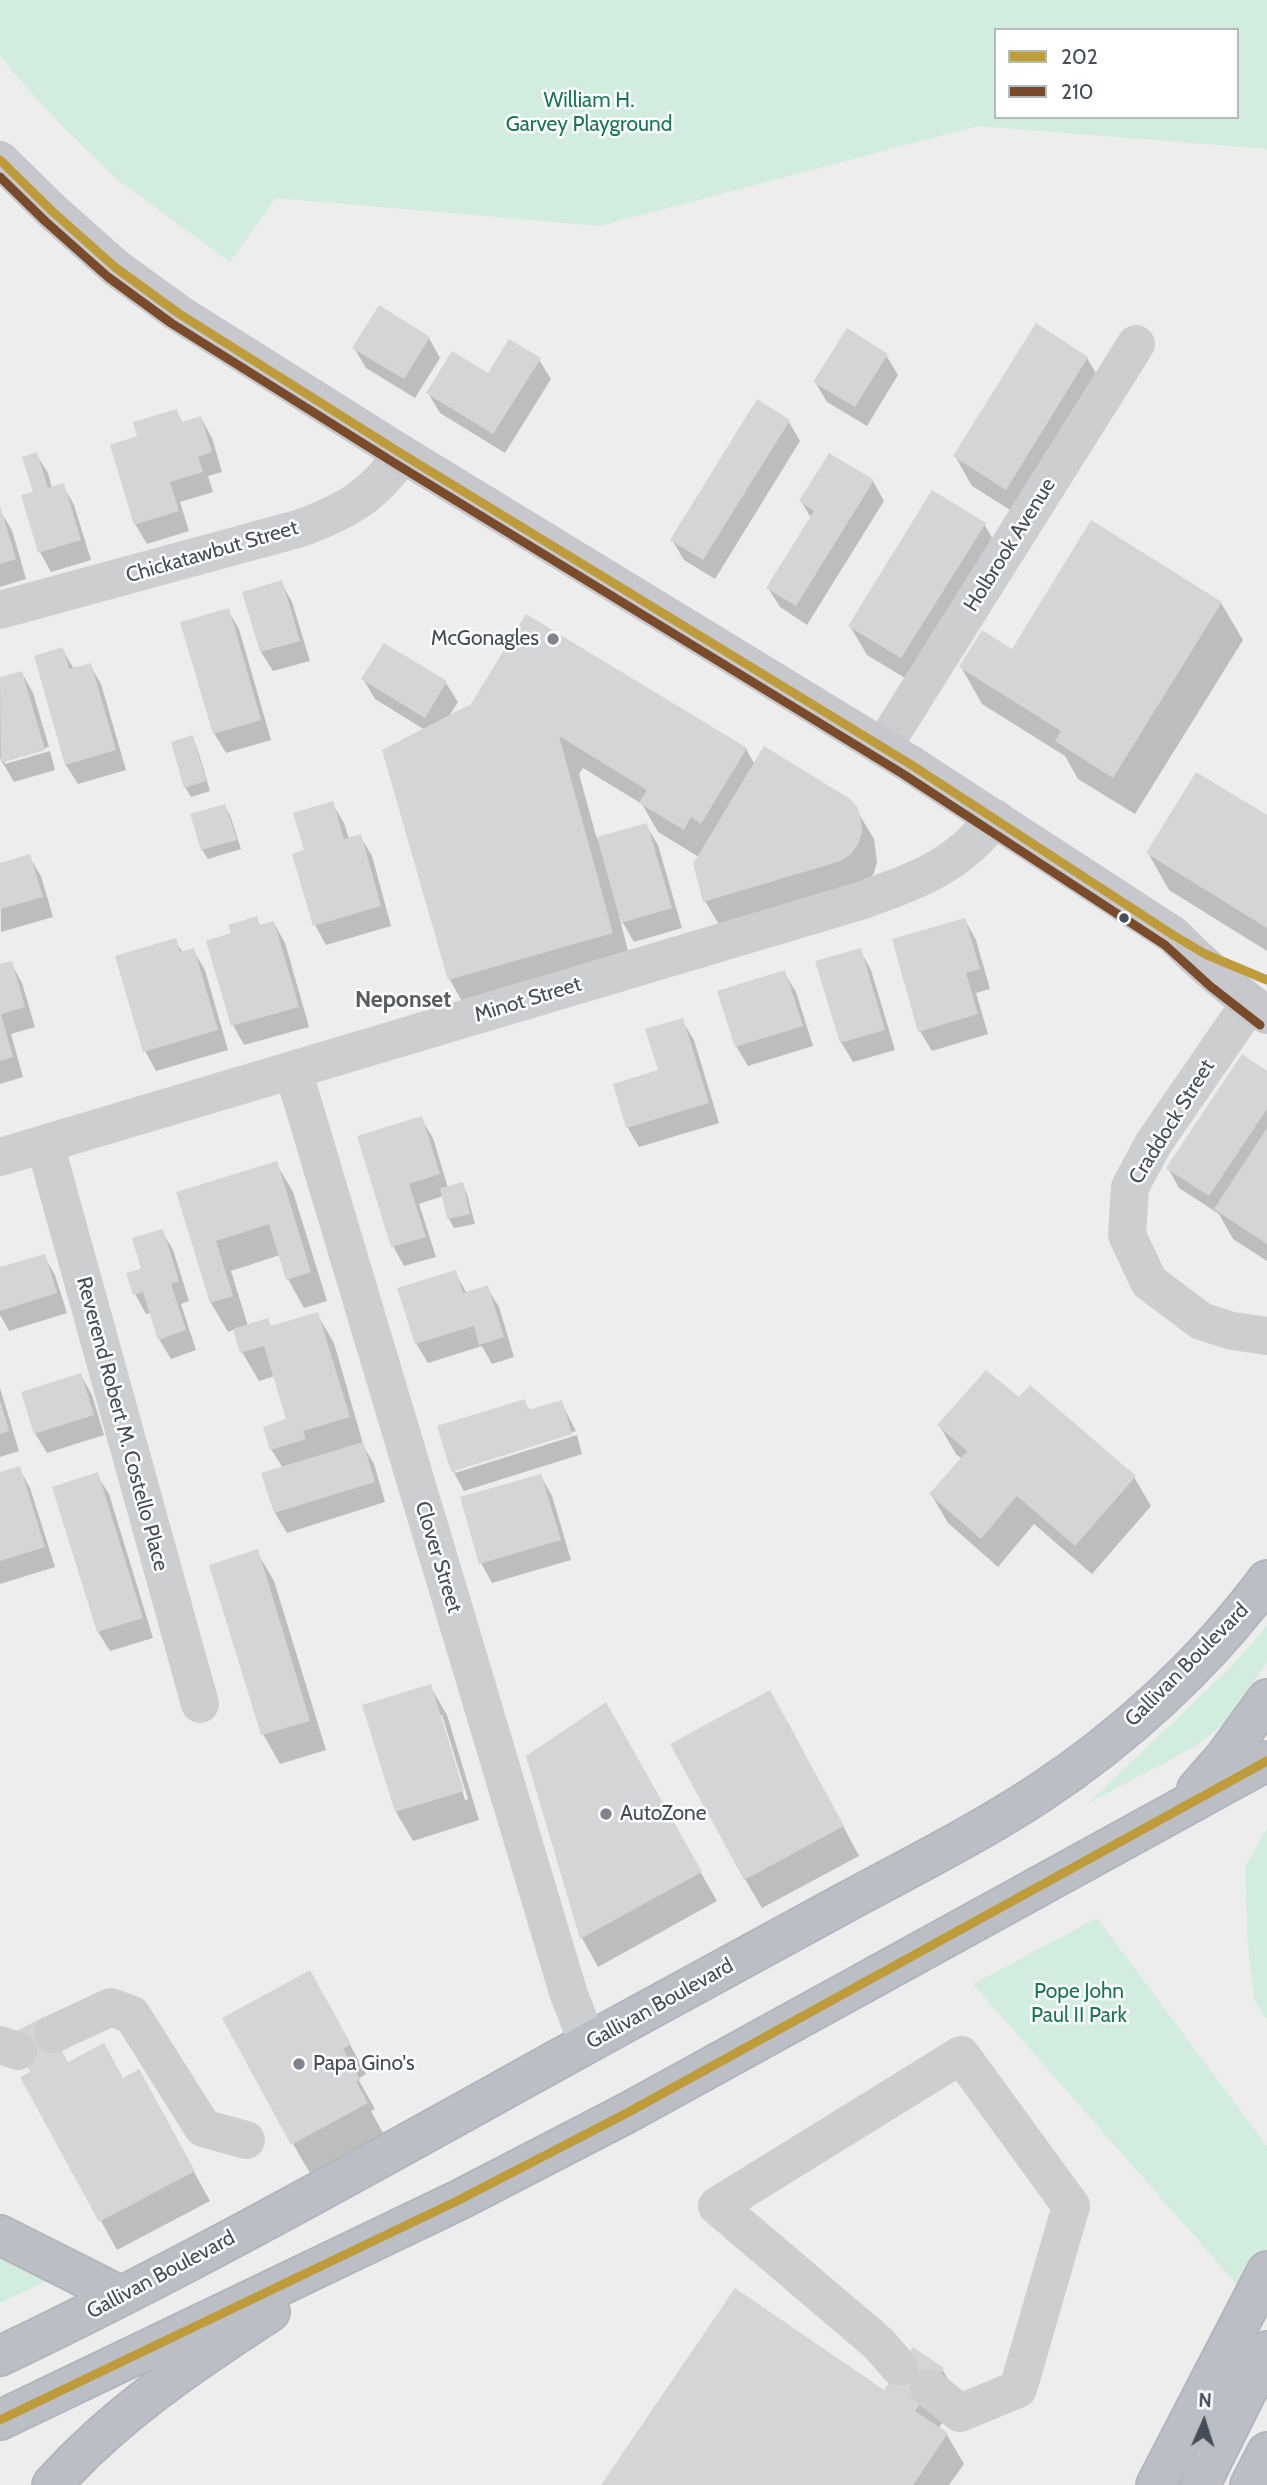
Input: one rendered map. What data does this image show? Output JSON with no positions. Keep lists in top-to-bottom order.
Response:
{
  "streets": {
    "highway": ["Gallivan Boulevard"],
    "street": [
      "Holbrook Avenue",
      "Chickatawbut Street",
      "Minot Street",
      "Craddock Street",
      "Reverend Robert M. Costello Place",
      "Clover Street"
    ]
  },
  "crossings": [
    ["Minot Street", "Reverend Robert M. Costello Place"],
    ["Minot Street", "Clover Street"],
    ["Clover Street", "Gallivan Boulevard"]
  ],
  "districts": ["Neponset"],
  "parks": ["William H. Garvey Playground", "Pope John Paul II Park"],
  "places": ["McGonagles", "AutoZone", "Papa Gino's"],
  "lines": ["transit line 202", "transit line 210"],
  "legend": ["202", "210"],
  "north": "top"
}
